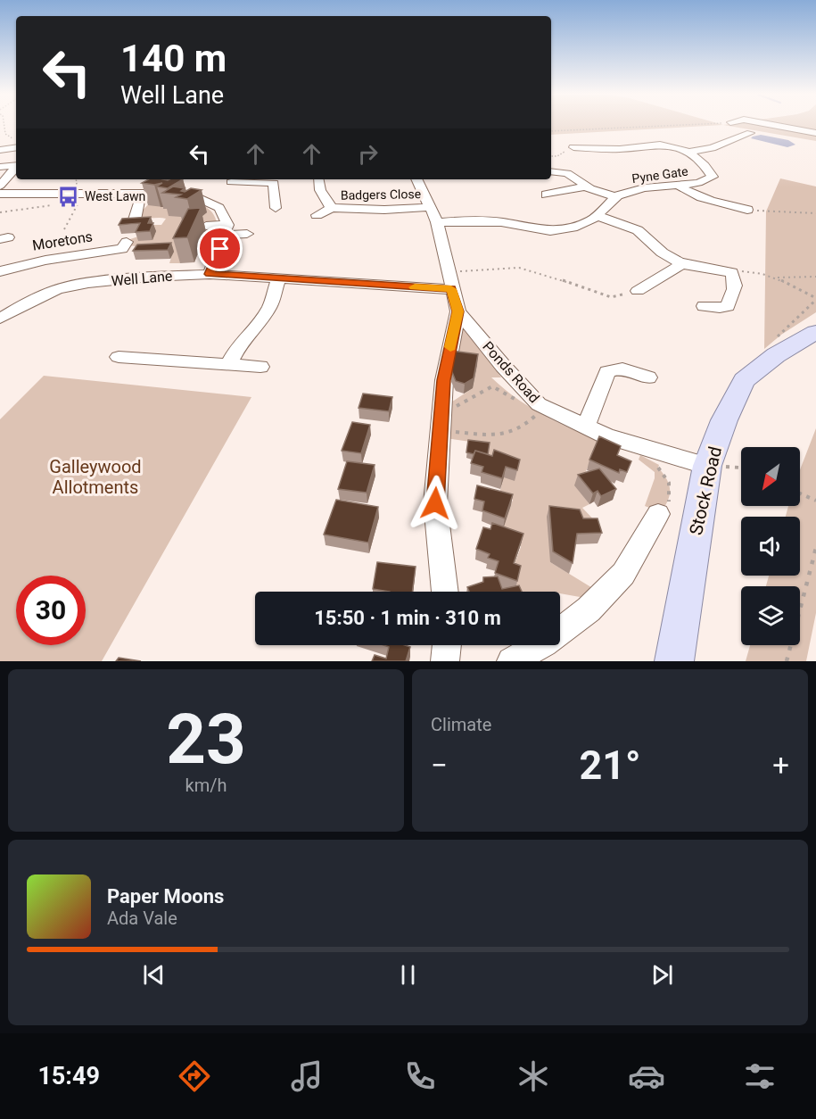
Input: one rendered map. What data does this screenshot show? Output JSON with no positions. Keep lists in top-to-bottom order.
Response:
{
  "streets": {
    "main road": ["Stock Road"],
    "street": [
      "Pyne Gate",
      "Badgers Close",
      "Moretons",
      "Well Lane",
      "Ponds Road"
    ]
  },
  "crossings": [
    ["Pyne Gate", "Ponds Road"],
    ["Badgers Close", "Ponds Road"],
    ["Well Lane", "Ponds Road"],
    ["Ponds Road", "Stock Road"]
  ],
  "parks": ["Galleywood Allotments"],
  "places": {
    "bus stop": ["West Lawn"]
  },
  "north": "bottom left",
  "page": {
    "turn": ["140 m", "Well Lane"],
    "limit": "30",
    "trip": "15:50 · 1 min · 310 m",
    "tile": [
      ["23", "km/h"],
      "Climate"
    ],
    "heat": ["−", "21°", "+"],
    "song": ["Paper Moons", "Ada Vale"],
    "tabs": "15:49"
  }
}
